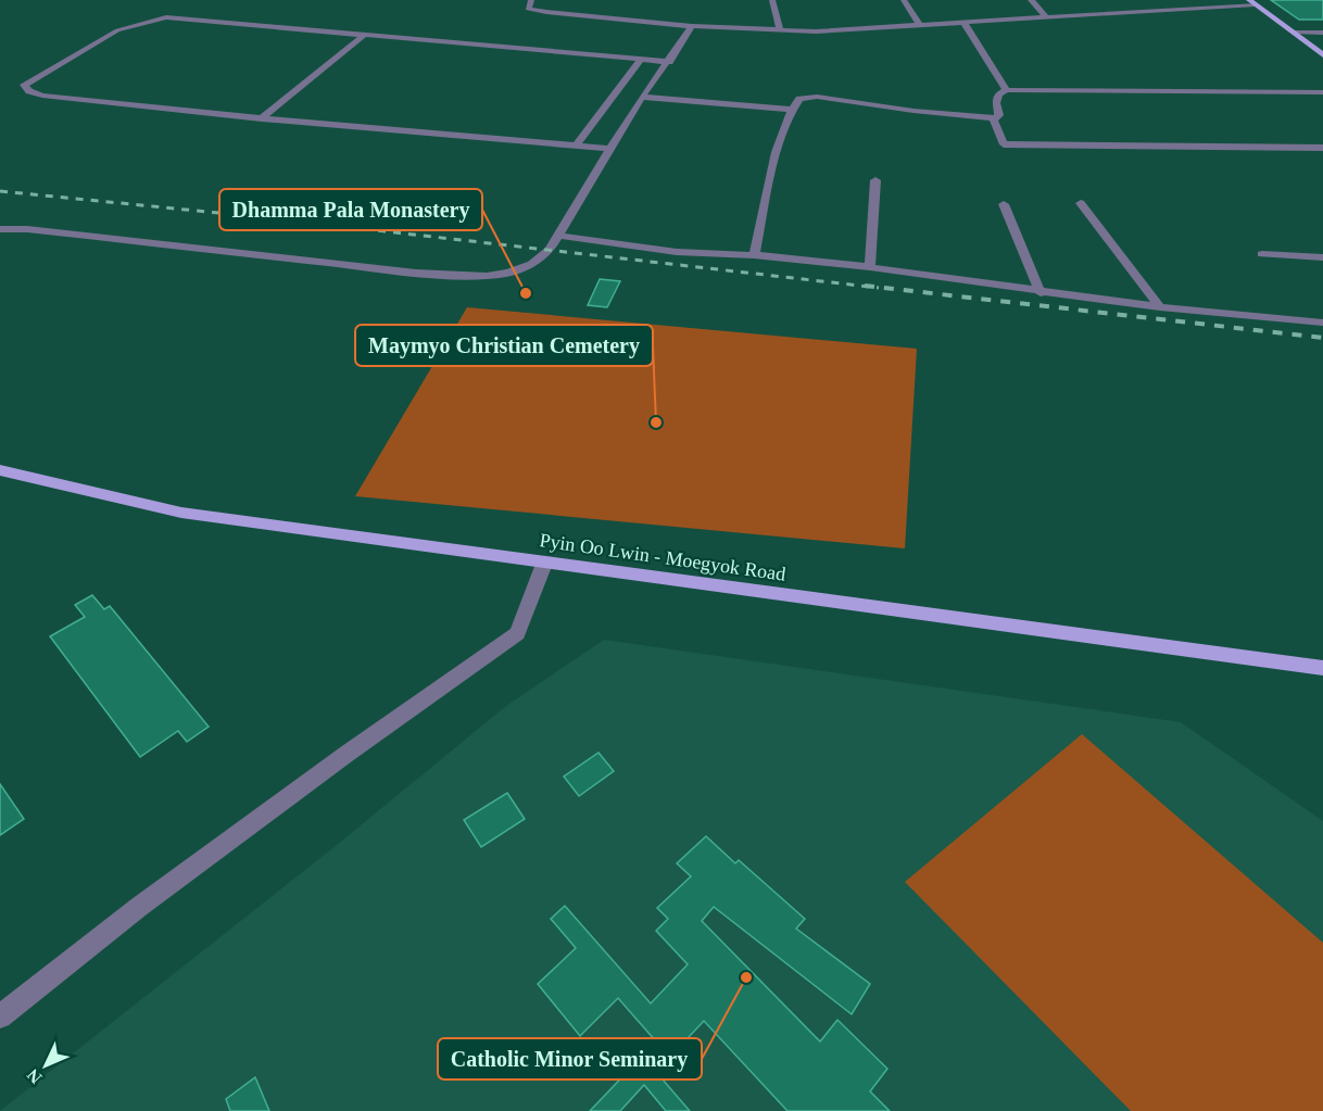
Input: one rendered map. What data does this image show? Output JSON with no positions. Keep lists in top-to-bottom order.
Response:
{
  "streets": {
    "main road": ["Pyin Oo Lwin - Moegyok Road"]
  },
  "places": ["Dhamma Pala Monastery", "Maymyo Christian Cemetery", "Catholic Minor Seminary"],
  "north": "bottom left"
}
